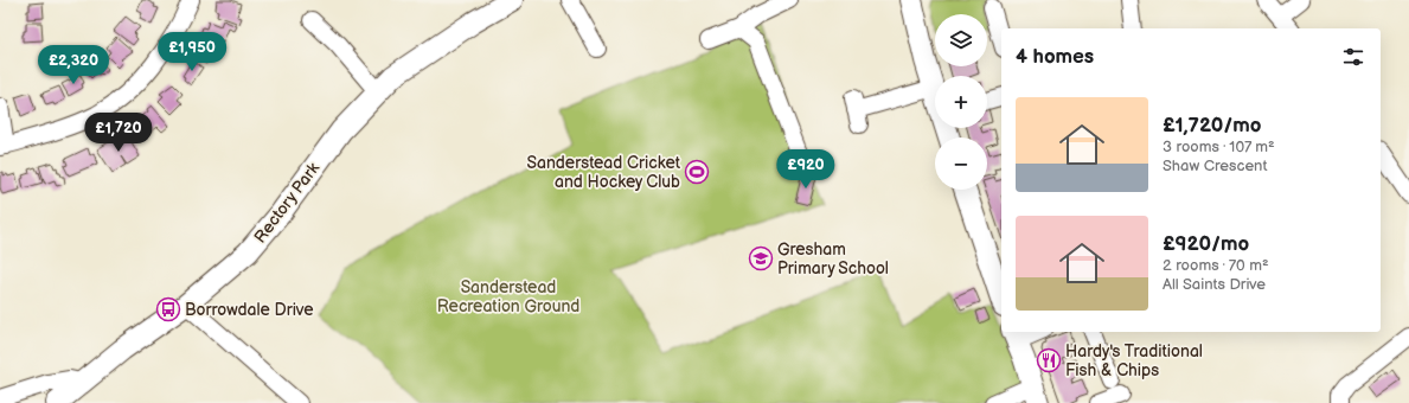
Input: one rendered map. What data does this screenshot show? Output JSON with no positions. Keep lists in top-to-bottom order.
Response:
{
  "streets": {
    "main road": ["Rectory Park"]
  },
  "parks": ["Sanderstead Recreation Ground"],
  "places": {
    "sports": ["Sanderstead Cricket and Hockey Club"],
    "school or university": ["Gresham Primary School"],
    "bus stop": ["Borrowdale Drive"],
    "restaurant": ["Hardy's Traditional Fish & Chips"]
  },
  "page": {
    "map_buttons": ["+", "−"],
    "heading": "4 homes",
    "price": [
      "£1,950",
      "£2,320",
      "£1,720",
      "£920"
    ],
    "list": [
      {
        "name": "£1,720/mo",
        "note": "3 rooms · 107 m² · Shaw Crescent"
      },
      {
        "name": "£920/mo",
        "note": "2 rooms · 70 m² · All Saints Drive"
      }
    ]
  }
}
